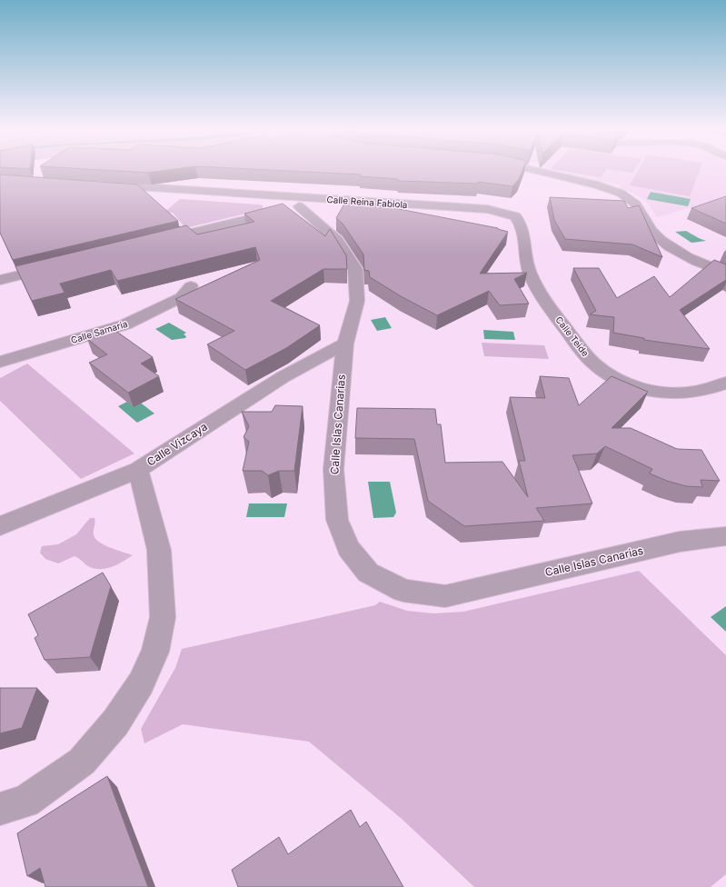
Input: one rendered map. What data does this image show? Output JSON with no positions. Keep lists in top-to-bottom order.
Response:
{
  "streets": {
    "street": [
      "Calle Reina Fabiola",
      "Calle Samaria",
      "Calle Teide",
      "Calle Islas Canarias",
      "Calle Vizcaya"
    ]
  },
  "crossings": [
    ["Calle Reina Fabiola", "Calle Teide"],
    ["Calle Reina Fabiola", "Calle Islas Canarias"],
    ["Calle Islas Canarias", "Calle Vizcaya"]
  ]
}
